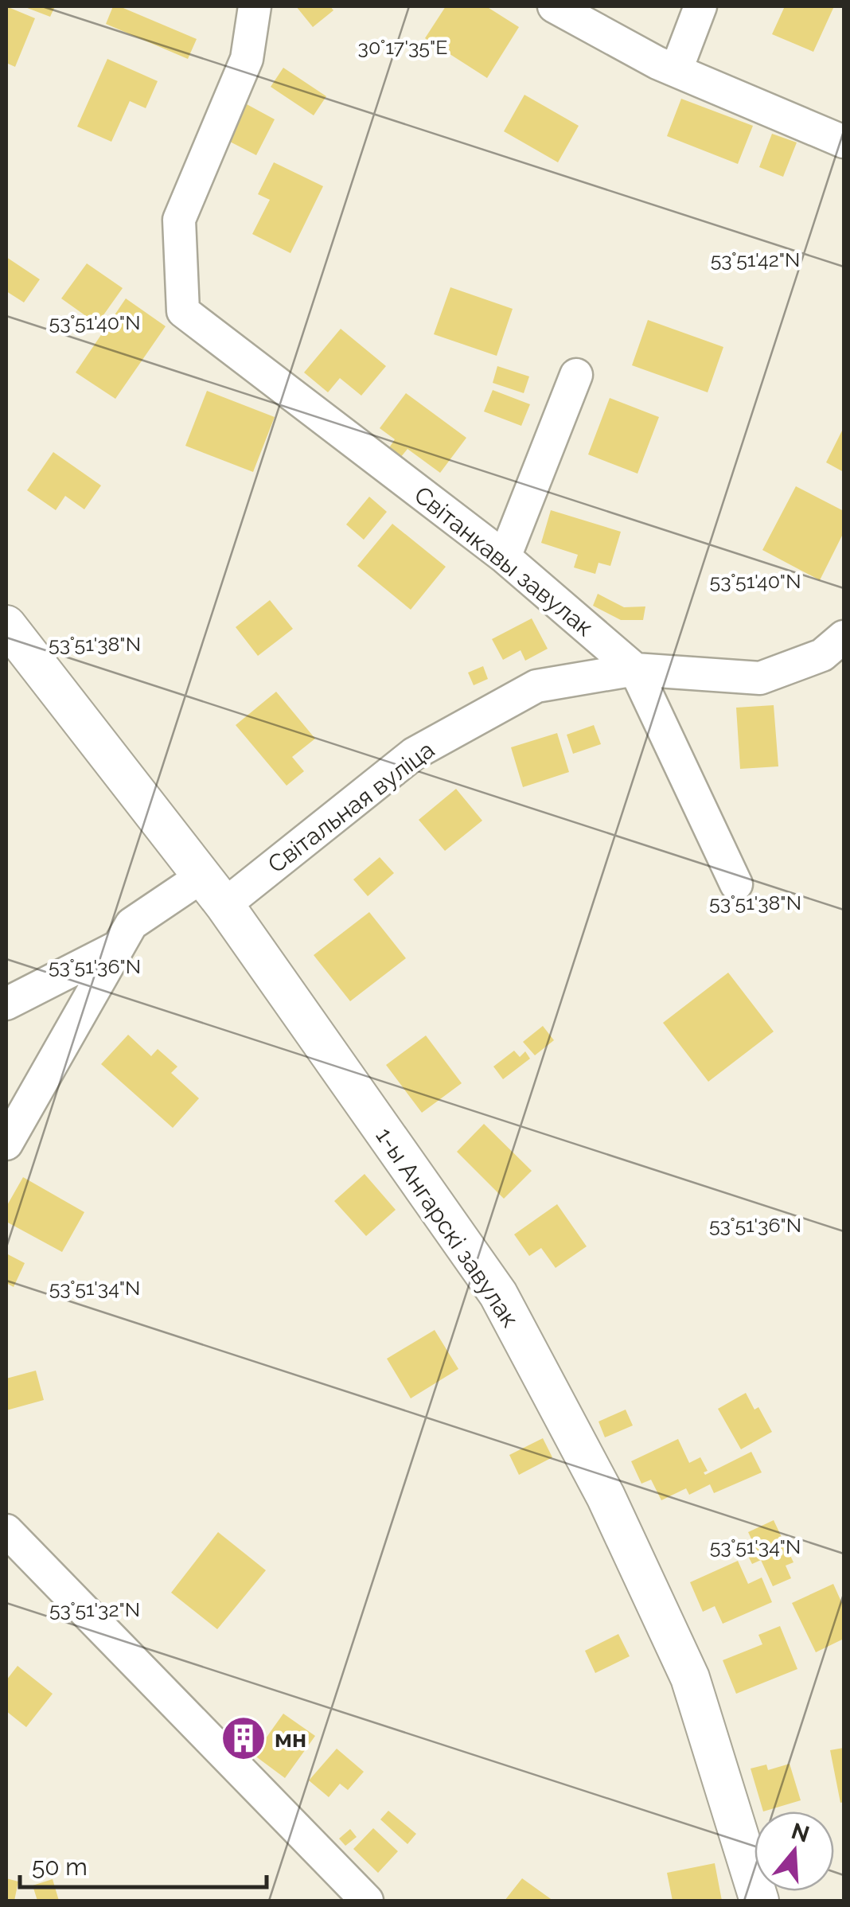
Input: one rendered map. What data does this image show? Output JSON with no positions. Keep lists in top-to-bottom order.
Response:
{
  "streets": {
    "street": ["Світанкавы завулак", "Світальная вуліца", "1-ы Ангарскі завулак"]
  },
  "crossings": [
    ["Світанкавы завулак", "Світальная вуліца"],
    ["Світальная вуліца", "1-ы Ангарскі завулак"]
  ],
  "places": {
    "building": ["мн"]
  },
  "scale_bar": "50 m",
  "north": "top",
  "coordinates": [
    "30°17'35\"E",
    "53°51'42\"N",
    "53°51'40\"N",
    "53°51'38\"N",
    "53°51'36\"N",
    "53°51'34\"N",
    "53°51'32\"N"
  ]
}
